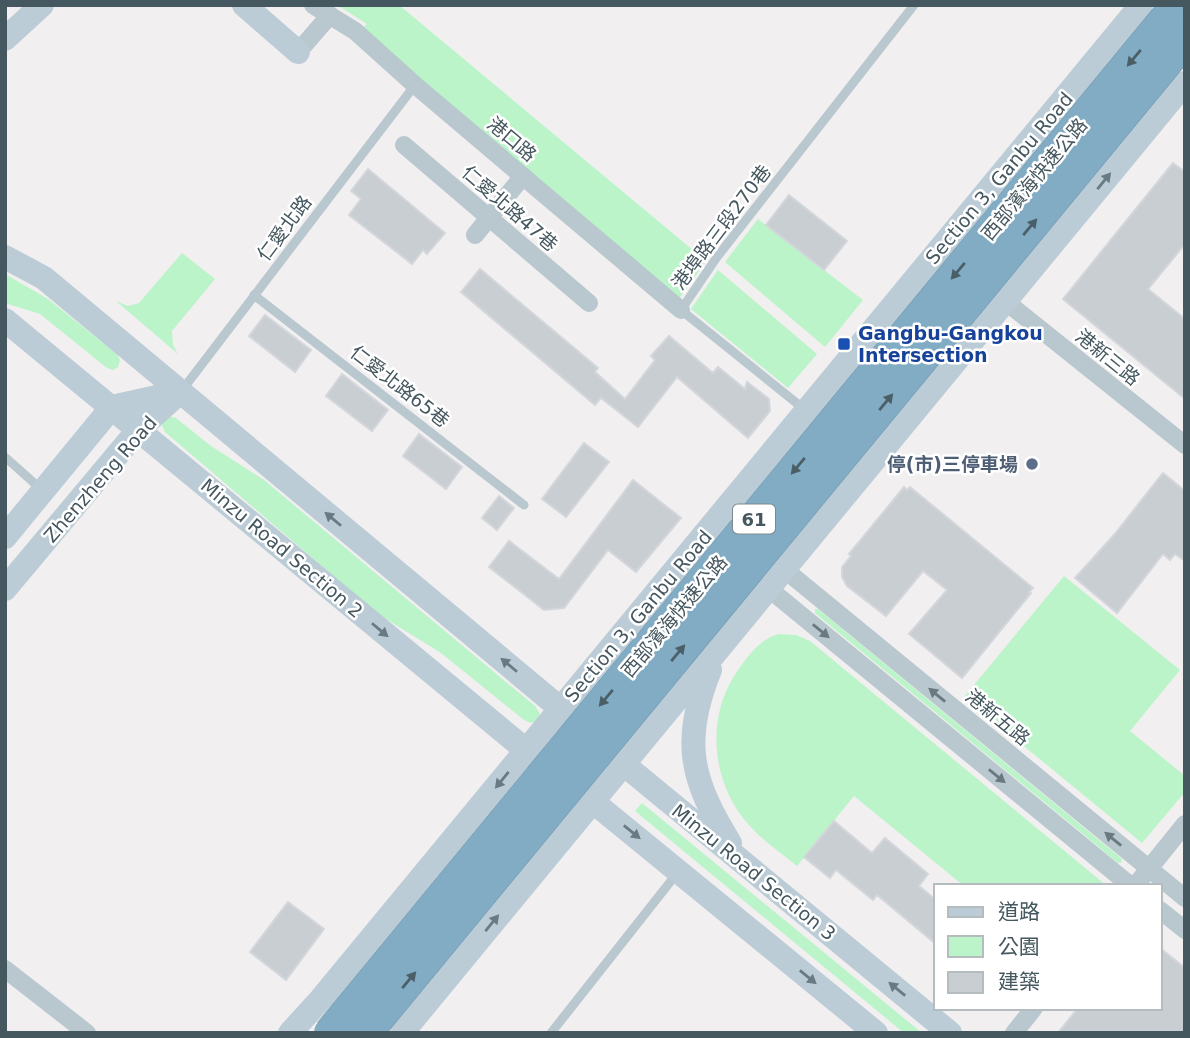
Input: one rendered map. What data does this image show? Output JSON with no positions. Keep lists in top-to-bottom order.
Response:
{
  "streets": {
    "highway": ["西部濱海快速公路", "61"],
    "street": [
      "港口路",
      "Section 3, Ganbu Road",
      "仁愛北路47巷",
      "港新三路",
      "Zhenzheng Road",
      "Minzu Road Section 2",
      "港新五路",
      "Minzu Road Section 3"
    ],
    "lane": ["港埠路三段270巷", "仁愛北路", "仁愛北路65巷"]
  },
  "crossings": [
    ["港口路", "港埠路三段270巷"],
    ["港口路", "仁愛北路"],
    ["Section 3, Ganbu Road", "港埠路三段270巷"],
    ["Section 3, Ganbu Road", "Minzu Road Section 2"],
    ["Section 3, Ganbu Road", "Minzu Road Section 3"],
    ["仁愛北路", "仁愛北路65巷"],
    ["仁愛北路", "Zhenzheng Road"],
    ["Zhenzheng Road", "Minzu Road Section 2"]
  ],
  "places": {
    "transit": ["Gangbu-Gangkou Intersection"],
    "other": ["停(市)三停車場"]
  },
  "legend": ["道路", "公園", "建築"]
}
